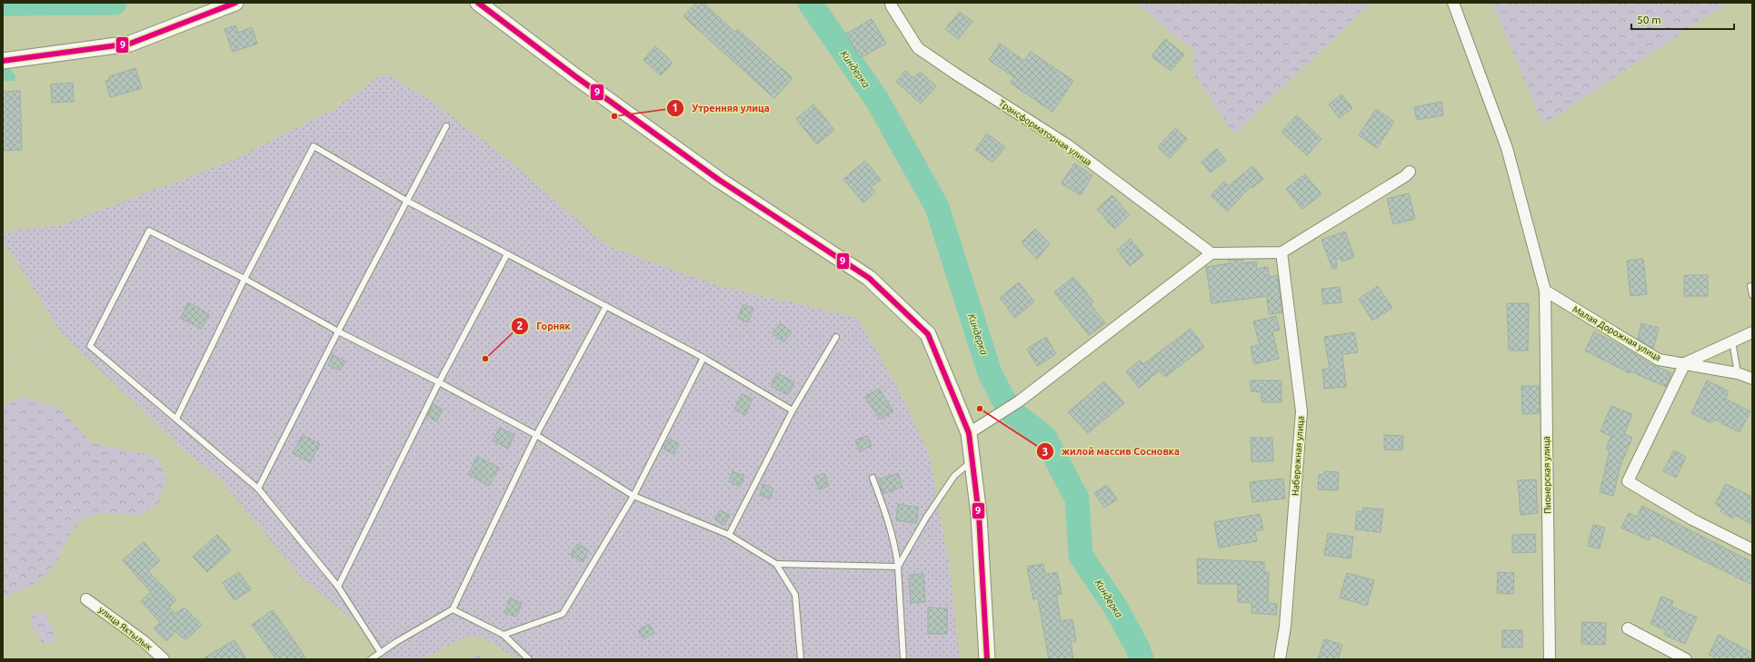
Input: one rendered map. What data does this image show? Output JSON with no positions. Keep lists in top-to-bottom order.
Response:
{
  "streets": {
    "street": [
      "Трансформаторная улица",
      "Малая Дорожная улица",
      "Набережная улица",
      "Пионерская улица",
      "улица Яктылык"
    ]
  },
  "crossings": [
    ["Малая Дорожная улица", "Пионерская улица"]
  ],
  "water": ["Киндерка"],
  "places": ["Утренняя улица", "Горняк", "жилой массив Сосновка"],
  "lines": ["transit line 9"],
  "scale_bar": "50 m"
}
